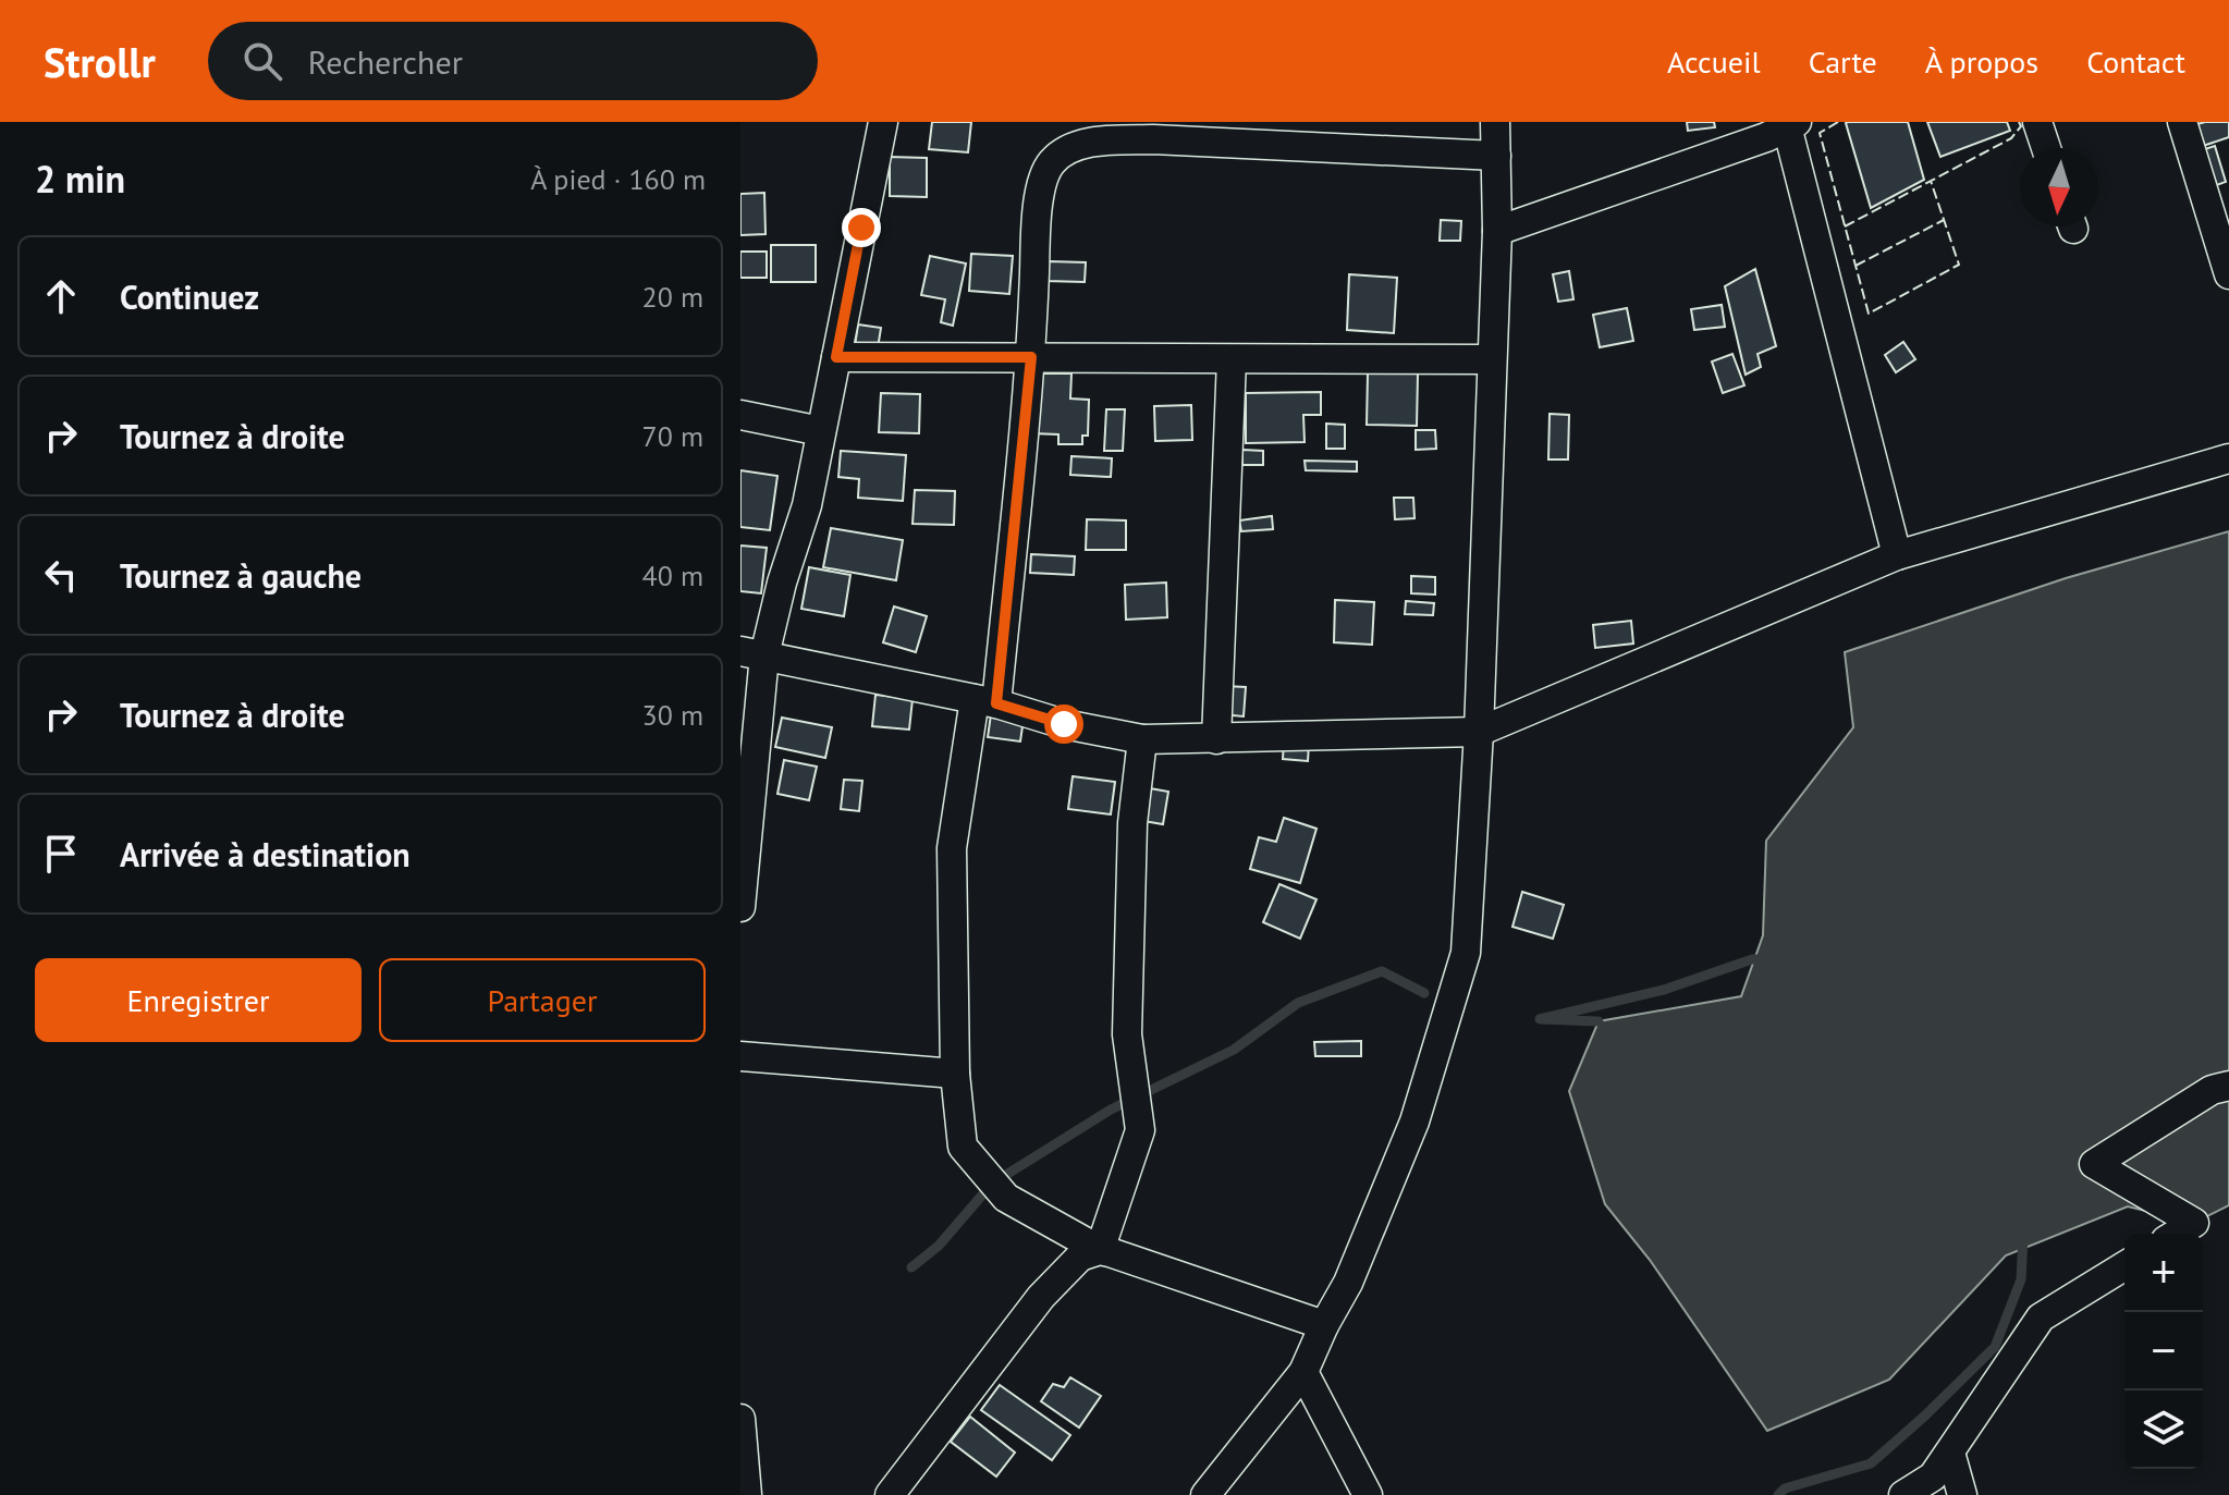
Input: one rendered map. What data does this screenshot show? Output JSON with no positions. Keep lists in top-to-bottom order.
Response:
{
  "north": "bottom",
  "page": {
    "header": "Strollr",
    "search": "Rechercher",
    "nav": [
      "Accueil",
      "Carte",
      "À propos",
      "Contact"
    ],
    "heading": ["2 min", "À pied · 160 m"],
    "list": [
      ["Continuez", "20 m"],
      ["Tournez à droite", "70 m"],
      ["Tournez à gauche", "40 m"],
      ["Tournez à droite", "30 m"],
      "Arrivée à destination"
    ],
    "buttons": ["Enregistrer", "Partager"],
    "map_buttons": ["+", "−"]
  }
}
